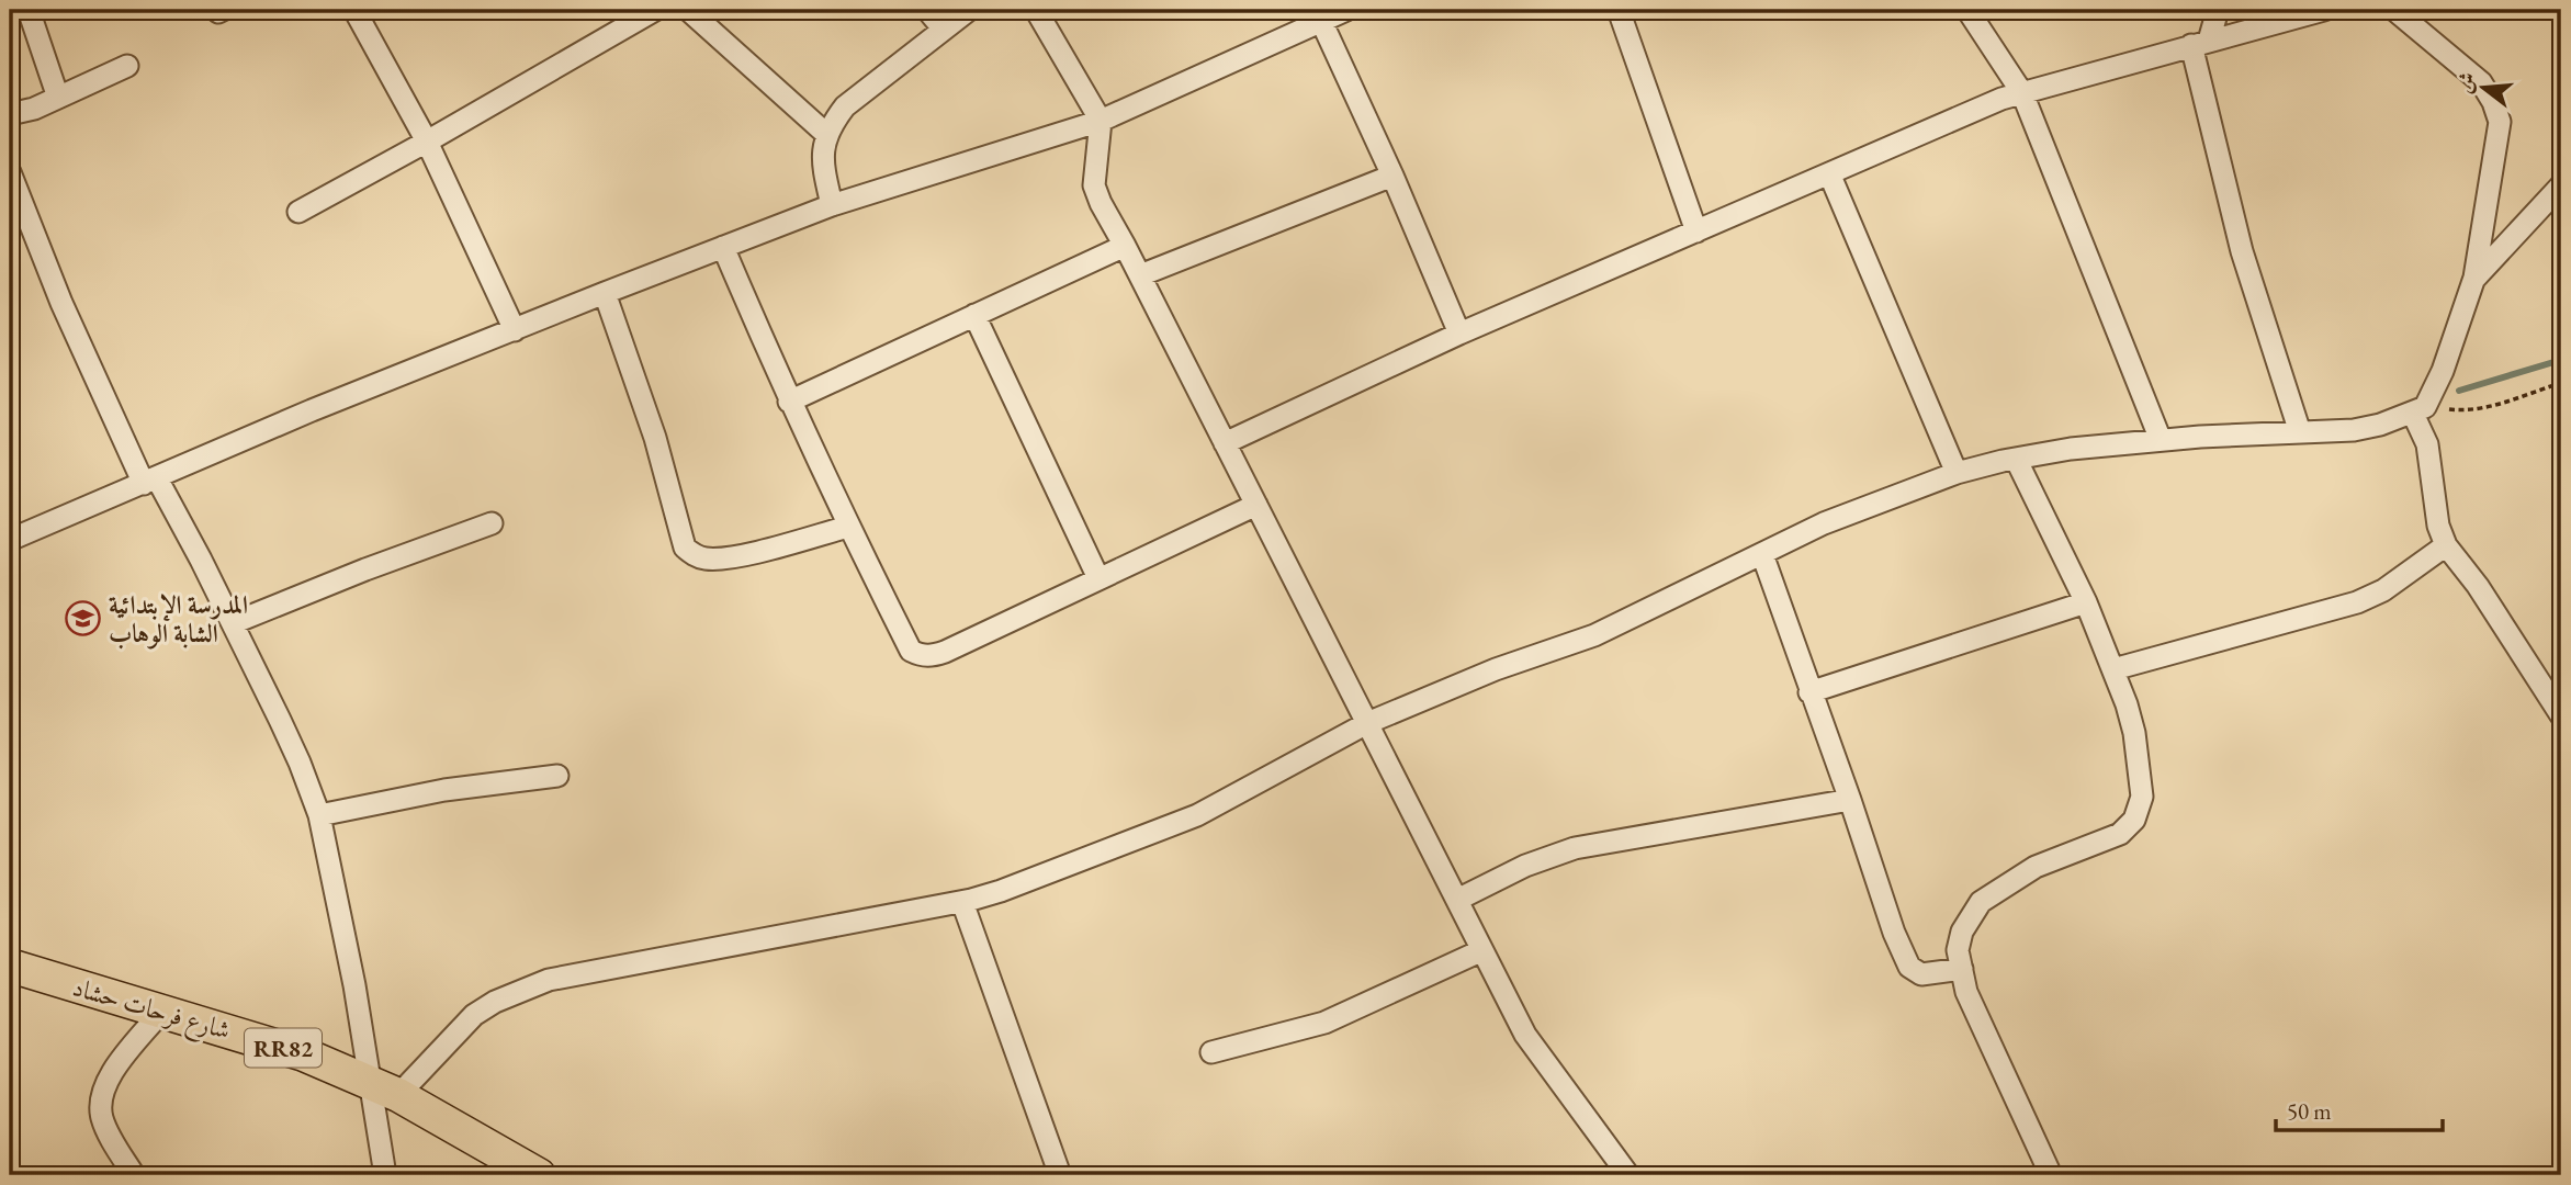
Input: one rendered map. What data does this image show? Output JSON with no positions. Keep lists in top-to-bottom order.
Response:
{
  "streets": {
    "main road": ["شارع فرحات حشاد", "RR82"]
  },
  "places": {
    "school or university": ["المدرسة الإبتدائية الشابة الوهاب"]
  },
  "scale_bar": "50 m",
  "north": "left"
}
